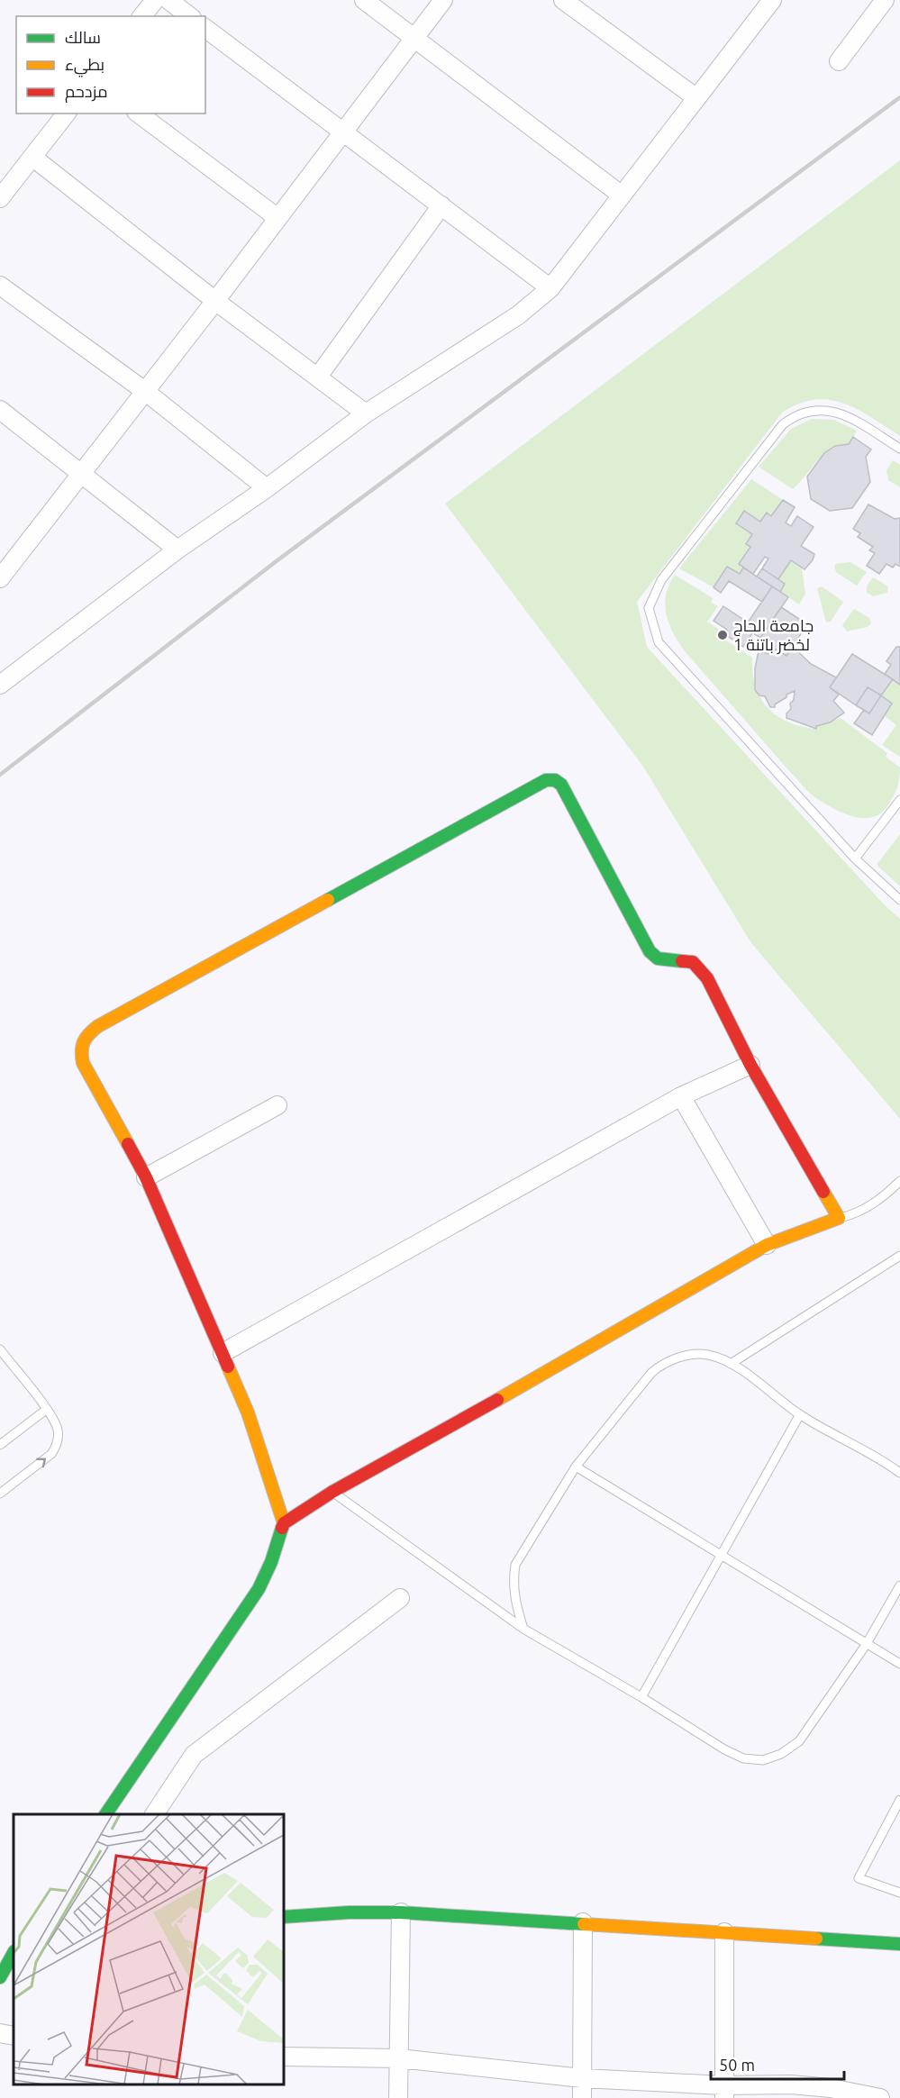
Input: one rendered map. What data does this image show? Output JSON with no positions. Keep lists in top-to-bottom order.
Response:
{
  "places": ["جامعة الحاج لخضر باتنة 1"],
  "legend": ["سالك", "بطيء", "مزدحم"],
  "scale_bar": "50 m"
}
